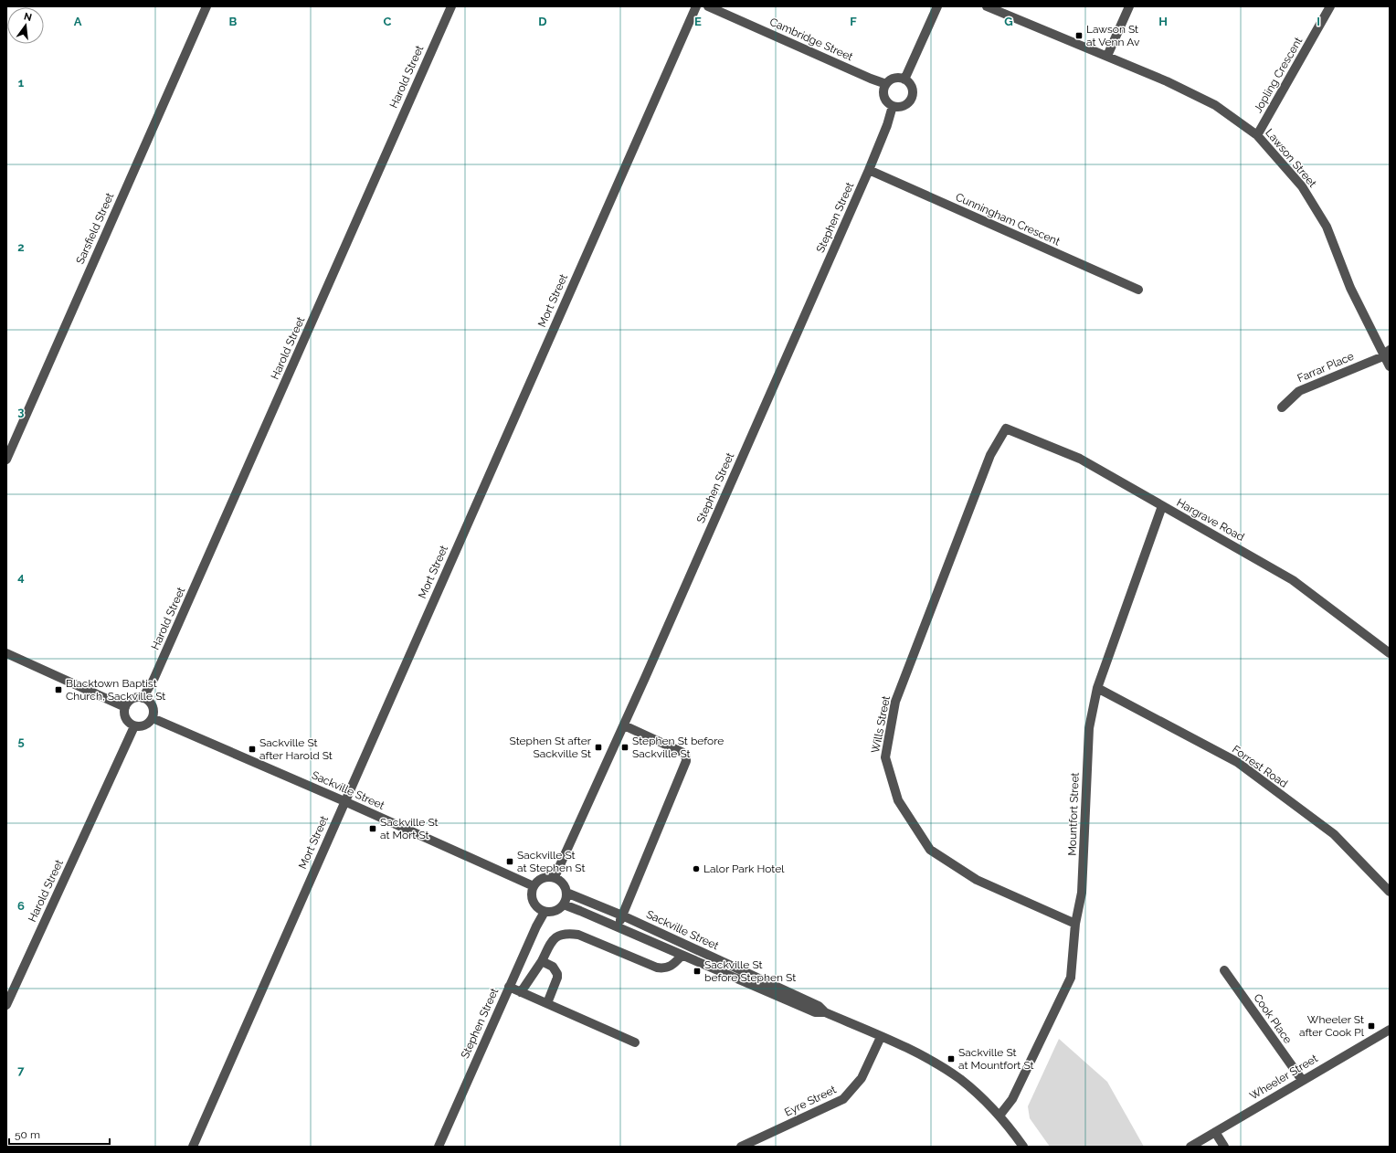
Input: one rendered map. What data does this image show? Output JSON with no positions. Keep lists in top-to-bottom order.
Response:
{
  "streets": {
    "street": [
      "Cambridge Street",
      "Jopling Crescent",
      "Harold Street",
      "Lawson Street",
      "Stephen Street",
      "Cunningham Crescent",
      "Sarsfield Street",
      "Mort Street",
      "Farrar Place",
      "Hargrave Road",
      "Wills Street",
      "Forrest Road",
      "Sackville Street",
      "Mountfort Street",
      "Cook Place",
      "Wheeler Street",
      "Eyre Street"
    ]
  },
  "crossings": [
    ["Cambridge Street", "Stephen Street"],
    ["Jopling Crescent", "Lawson Street"],
    ["Harold Street", "Sackville Street"],
    ["Lawson Street", "Farrar Place"],
    ["Stephen Street", "Cunningham Crescent"],
    ["Stephen Street", "Sackville Street"],
    ["Mort Street", "Sackville Street"],
    ["Hargrave Road", "Wills Street"],
    ["Hargrave Road", "Mountfort Street"],
    ["Wills Street", "Mountfort Street"],
    ["Forrest Road", "Mountfort Street"],
    ["Sackville Street", "Mountfort Street"],
    ["Sackville Street", "Eyre Street"],
    ["Cook Place", "Wheeler Street"]
  ],
  "places": {
    "transit": [
      "Lawson St at Venn Av",
      "Blacktown Baptist Church, Sackville St",
      "Stephen St after Sackville St",
      "Stephen St before Sackville St",
      "Sackville St after Harold St",
      "Sackville St at Mort St",
      "Sackville St at Stephen St",
      "Sackville St before Stephen St",
      "Wheeler St after Cook Pl",
      "Sackville St at Mountfort St"
    ],
    "other": ["Lalor Park Hotel"]
  },
  "scale_bar": "50 m",
  "north": "top",
  "grid": {
    "columns": [
      "A",
      "B",
      "C",
      "D",
      "E",
      "F",
      "G",
      "H",
      "I"
    ],
    "rows": [
      "1",
      "2",
      "3",
      "4",
      "5",
      "6",
      "7"
    ]
  }
}
